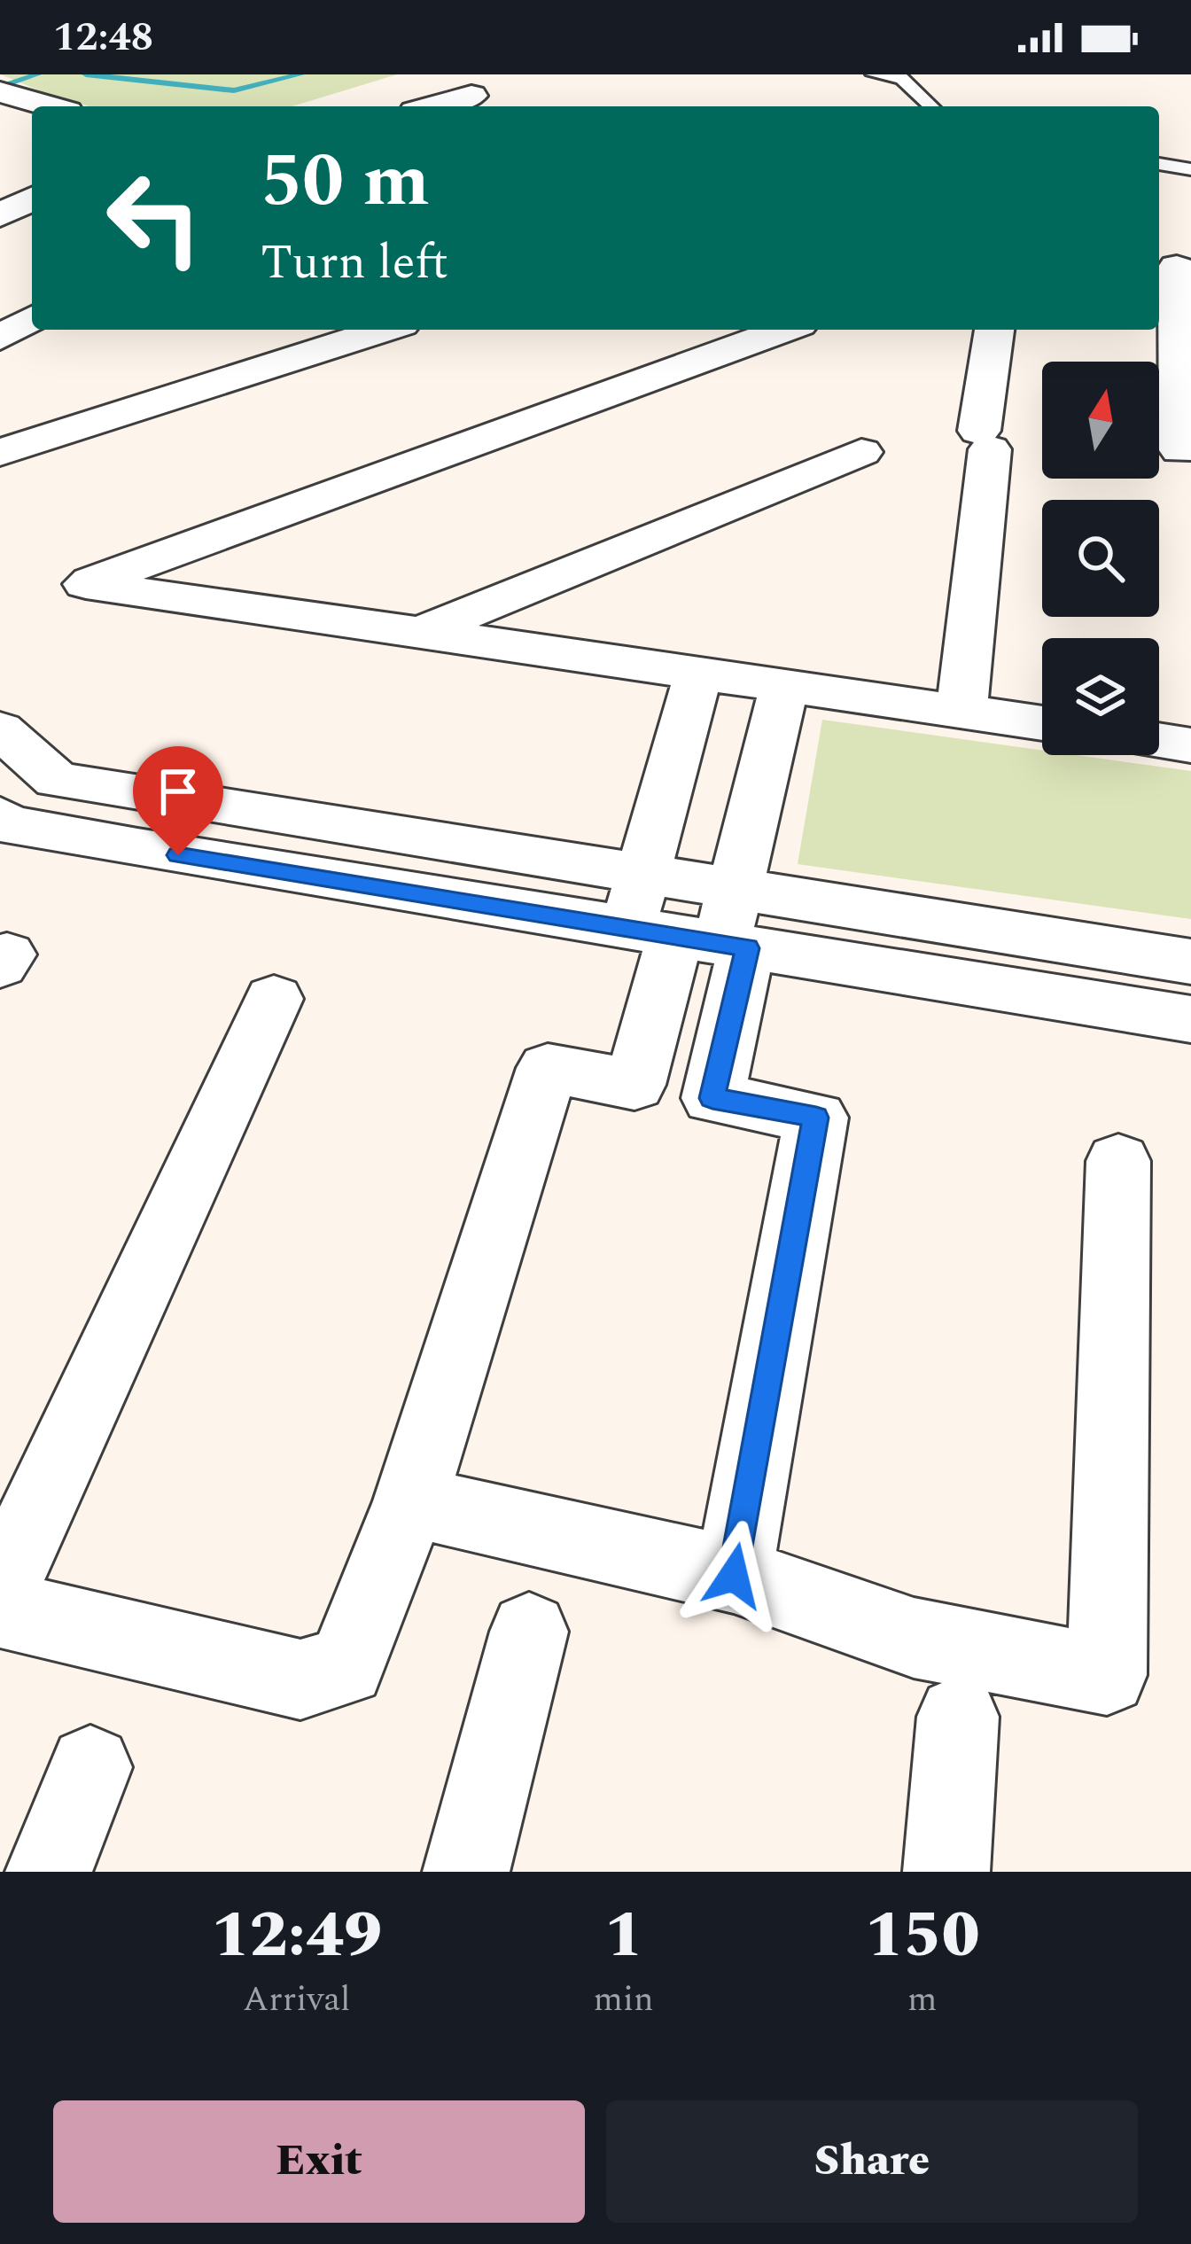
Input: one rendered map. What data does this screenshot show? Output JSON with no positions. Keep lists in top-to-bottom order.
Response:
{
  "north": "top",
  "page": {
    "status": "12:48",
    "turn": ["50 m", "Turn left"],
    "eta": [
      "12:49",
      "Arrival",
      "1",
      "min",
      "150",
      "m"
    ],
    "buttons": ["Exit", "Share"]
  }
}
